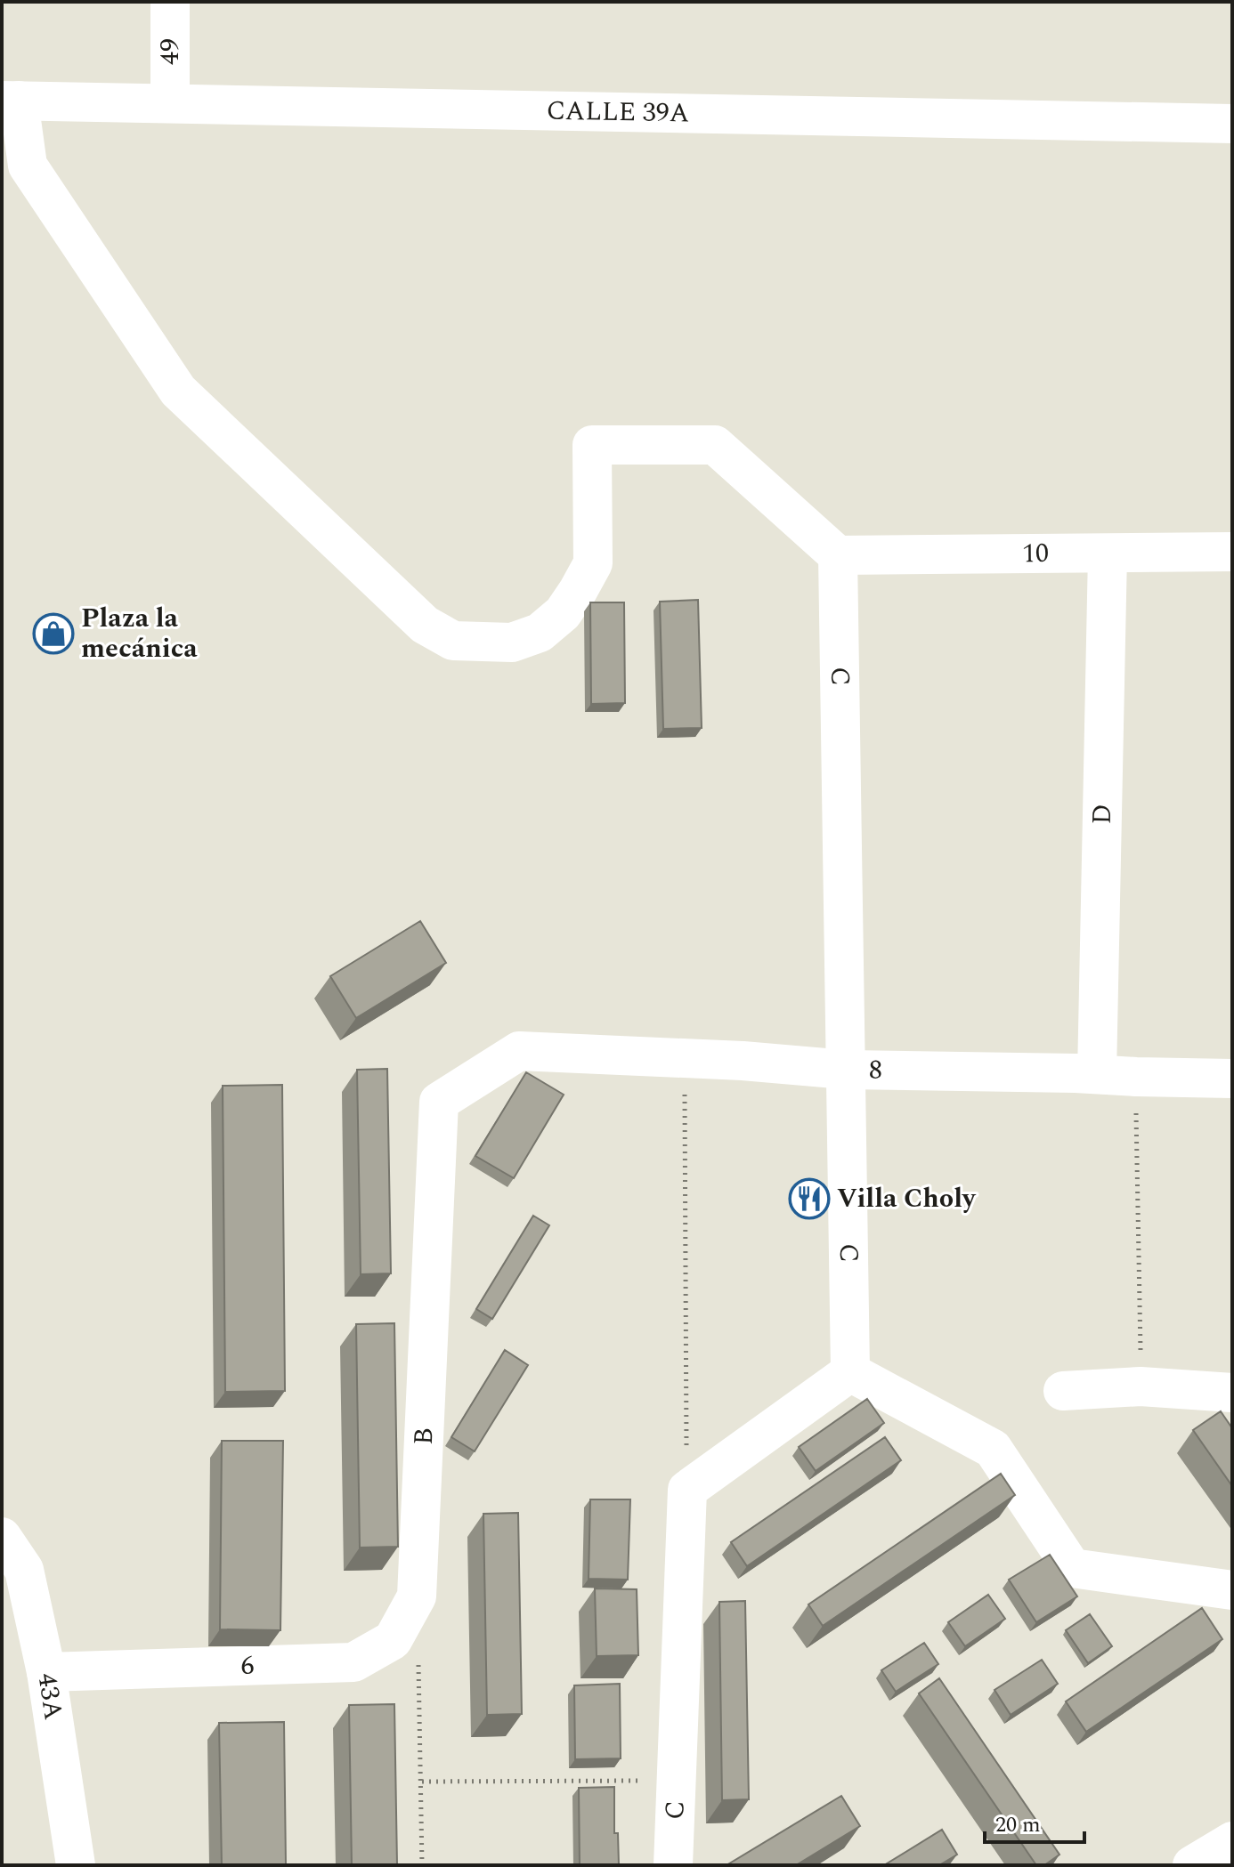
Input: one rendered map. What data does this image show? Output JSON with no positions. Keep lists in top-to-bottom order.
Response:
{
  "streets": {
    "street": [
      "49",
      "CALLE 39A",
      "10",
      "C",
      "D",
      "8",
      "B",
      "6",
      "43A"
    ]
  },
  "crossings": [
    ["49", "CALLE 39A"],
    ["10", "C"],
    ["10", "D"],
    ["C", "8"],
    ["D", "8"],
    ["8", "B"],
    ["B", "6"],
    ["6", "43A"]
  ],
  "places": {
    "shop": ["Plaza la mecánica"],
    "restaurant": ["Villa Choly"]
  },
  "scale_bar": "20 m"
}
